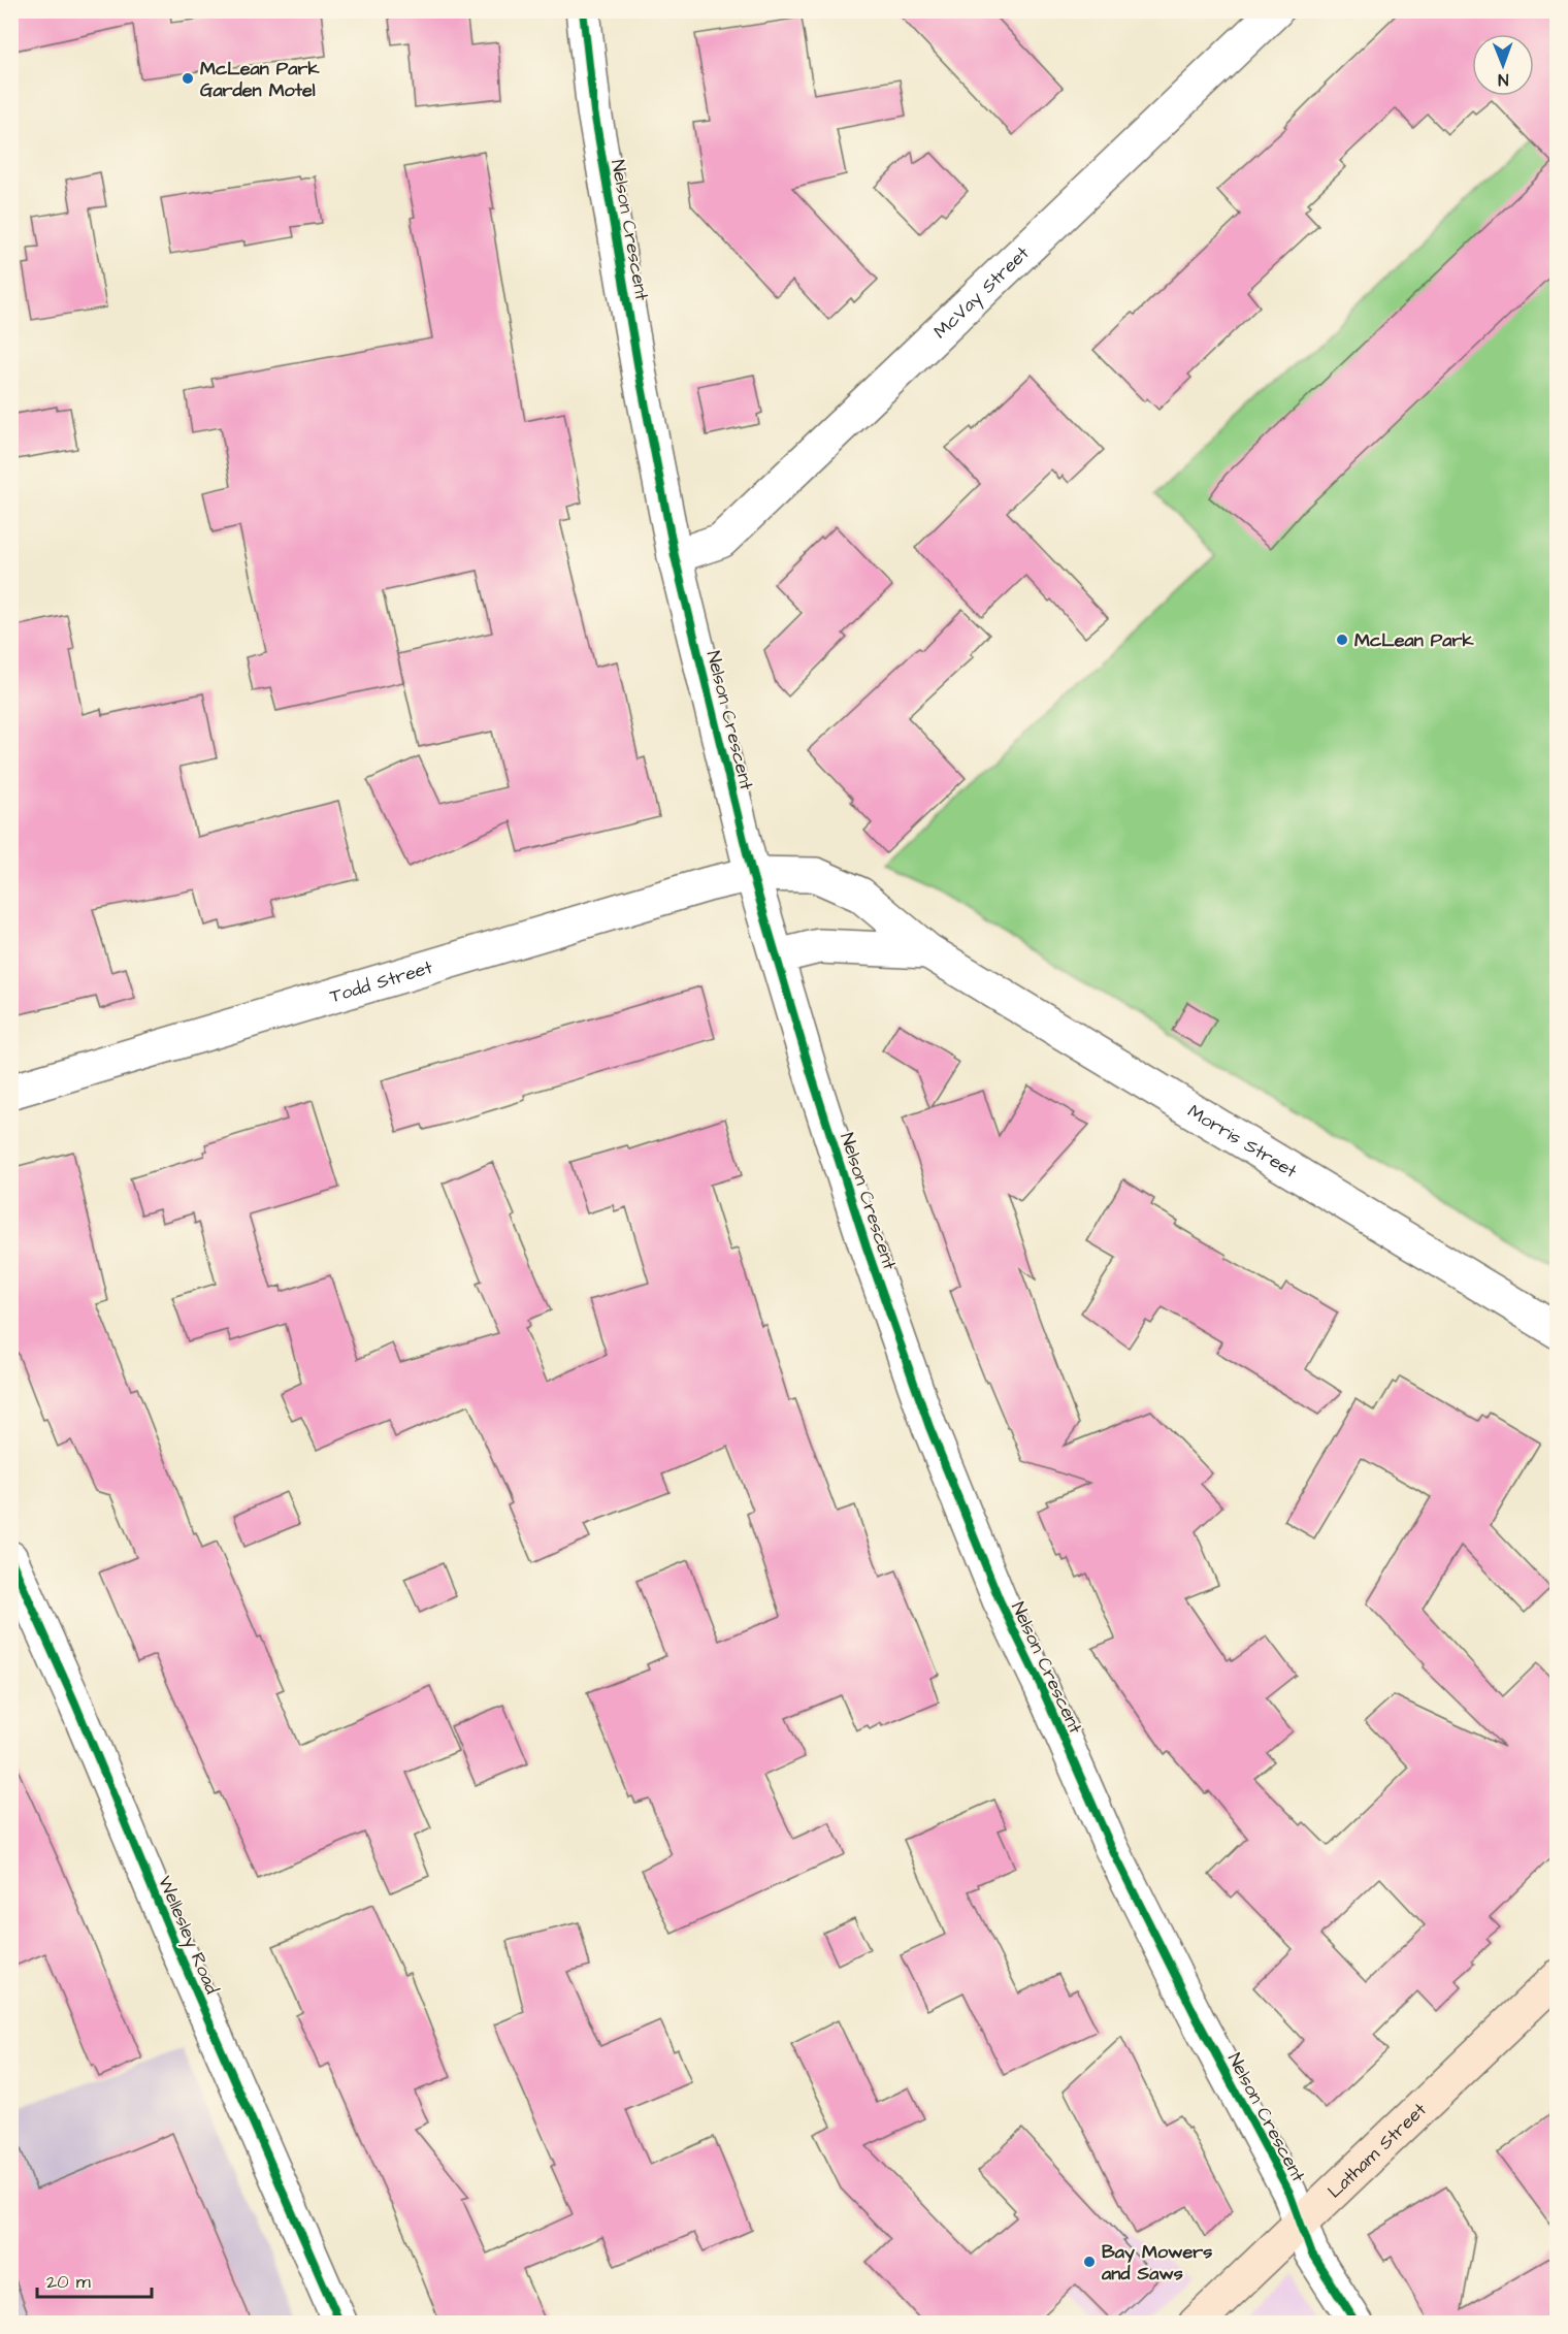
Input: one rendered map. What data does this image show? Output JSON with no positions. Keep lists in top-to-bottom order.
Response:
{
  "streets": {
    "main road": ["Latham Street"],
    "street": [
      "Nelson Crescent",
      "McVay Street",
      "Todd Street",
      "Morris Street",
      "Wellesley Road"
    ]
  },
  "crossings": [
    ["Nelson Crescent", "McVay Street"],
    ["Nelson Crescent", "Todd Street"],
    ["Nelson Crescent", "Morris Street"],
    ["Nelson Crescent", "Latham Street"],
    ["Todd Street", "Morris Street"]
  ],
  "places": ["McLean Park Garden Motel", "McLean Park", "Bay Mowers and Saws"],
  "scale_bar": "20 m",
  "north": "bottom"
}
